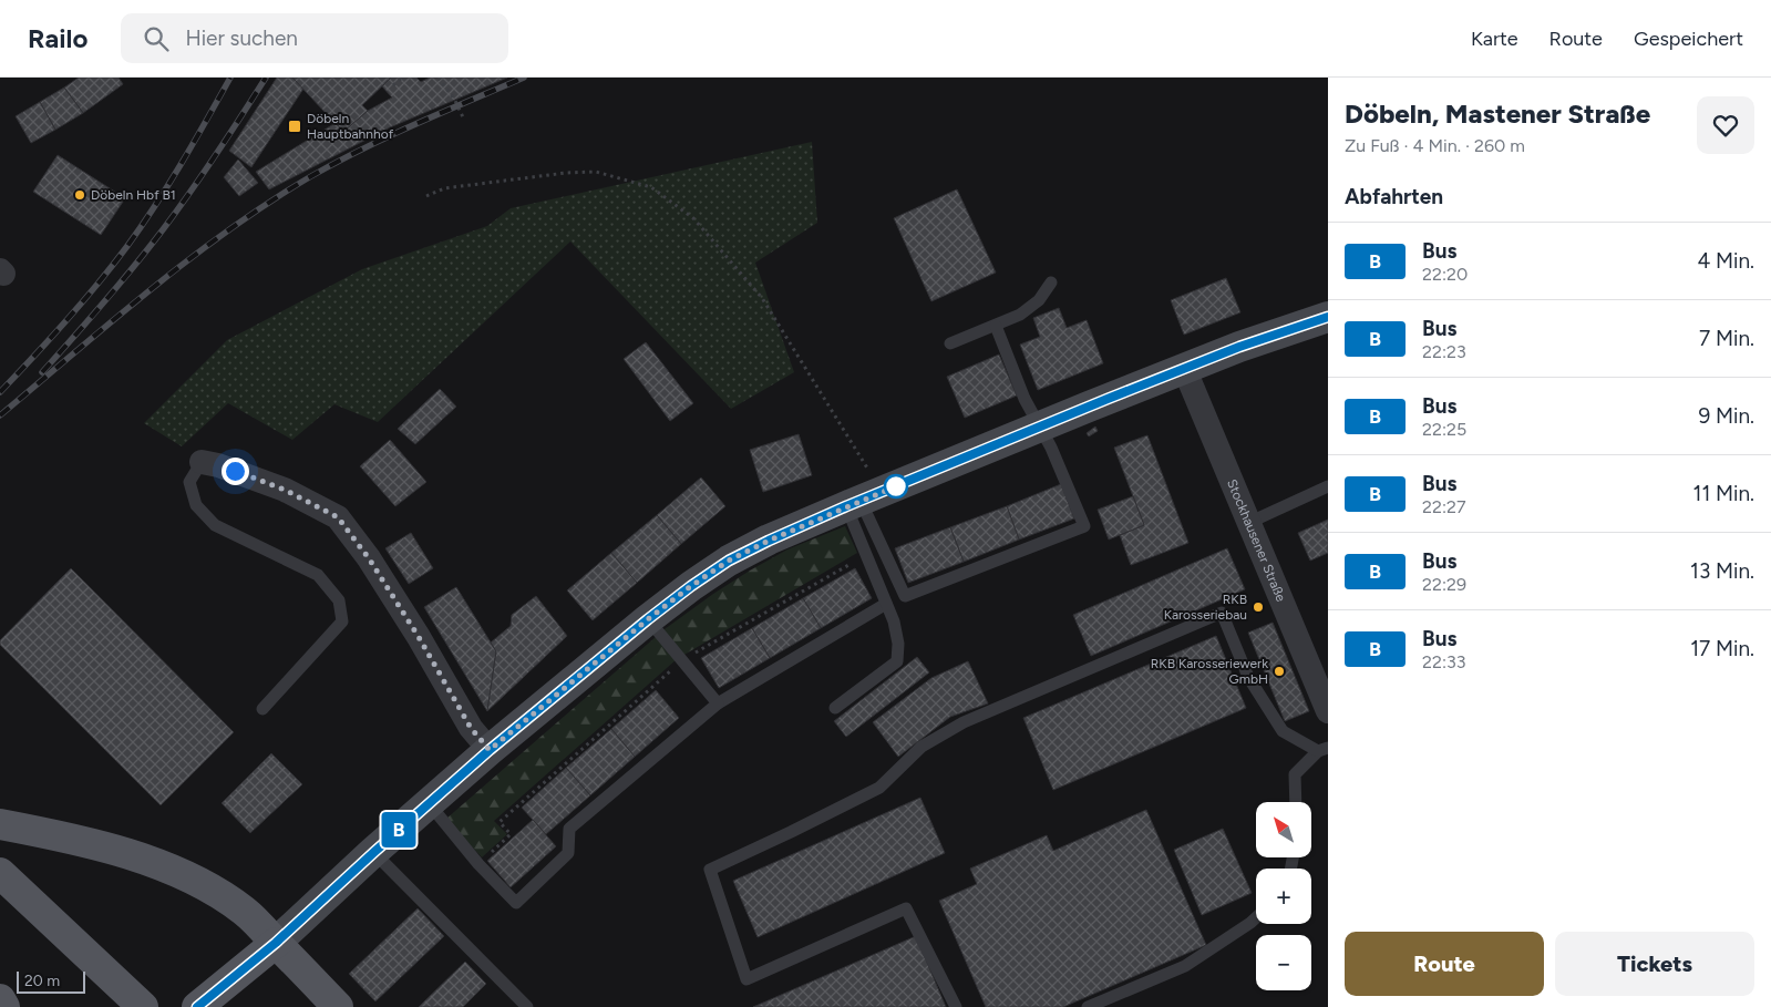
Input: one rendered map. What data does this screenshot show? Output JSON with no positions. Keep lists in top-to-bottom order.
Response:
{
  "streets": {
    "street": ["Stockhausener Straße"]
  },
  "places": {
    "transit": ["Döbeln Hauptbahnhof"],
    "other": ["Döbeln Hbf B1", "RKB Karosseriebau", "RKB Karosseriewerk GmbH"]
  },
  "lines": ["bus line B"],
  "scale_bar": "20 m",
  "north": "top left",
  "page": {
    "header": "Railo",
    "search": "Hier suchen",
    "nav": ["Karte", "Route", "Gespeichert"],
    "on_map": "B",
    "heading": [
      ["Döbeln, Mastener Straße", "Zu Fuß · 4 Min. · 260 m"],
      "Abfahrten"
    ],
    "list": [
      {
        "mark": "B",
        "name": "Bus",
        "note": "22:20",
        "value": "4 Min."
      },
      {
        "mark": "B",
        "name": "Bus",
        "note": "22:23",
        "value": "7 Min."
      },
      {
        "mark": "B",
        "name": "Bus",
        "note": "22:25",
        "value": "9 Min."
      },
      {
        "mark": "B",
        "name": "Bus",
        "note": "22:27",
        "value": "11 Min."
      },
      {
        "mark": "B",
        "name": "Bus",
        "note": "22:29",
        "value": "13 Min."
      },
      {
        "mark": "B",
        "name": "Bus",
        "note": "22:33",
        "value": "17 Min."
      }
    ],
    "map_buttons": ["+", "−"],
    "buttons": ["Route", "Tickets"],
    "scale": "20 m"
  }
}
